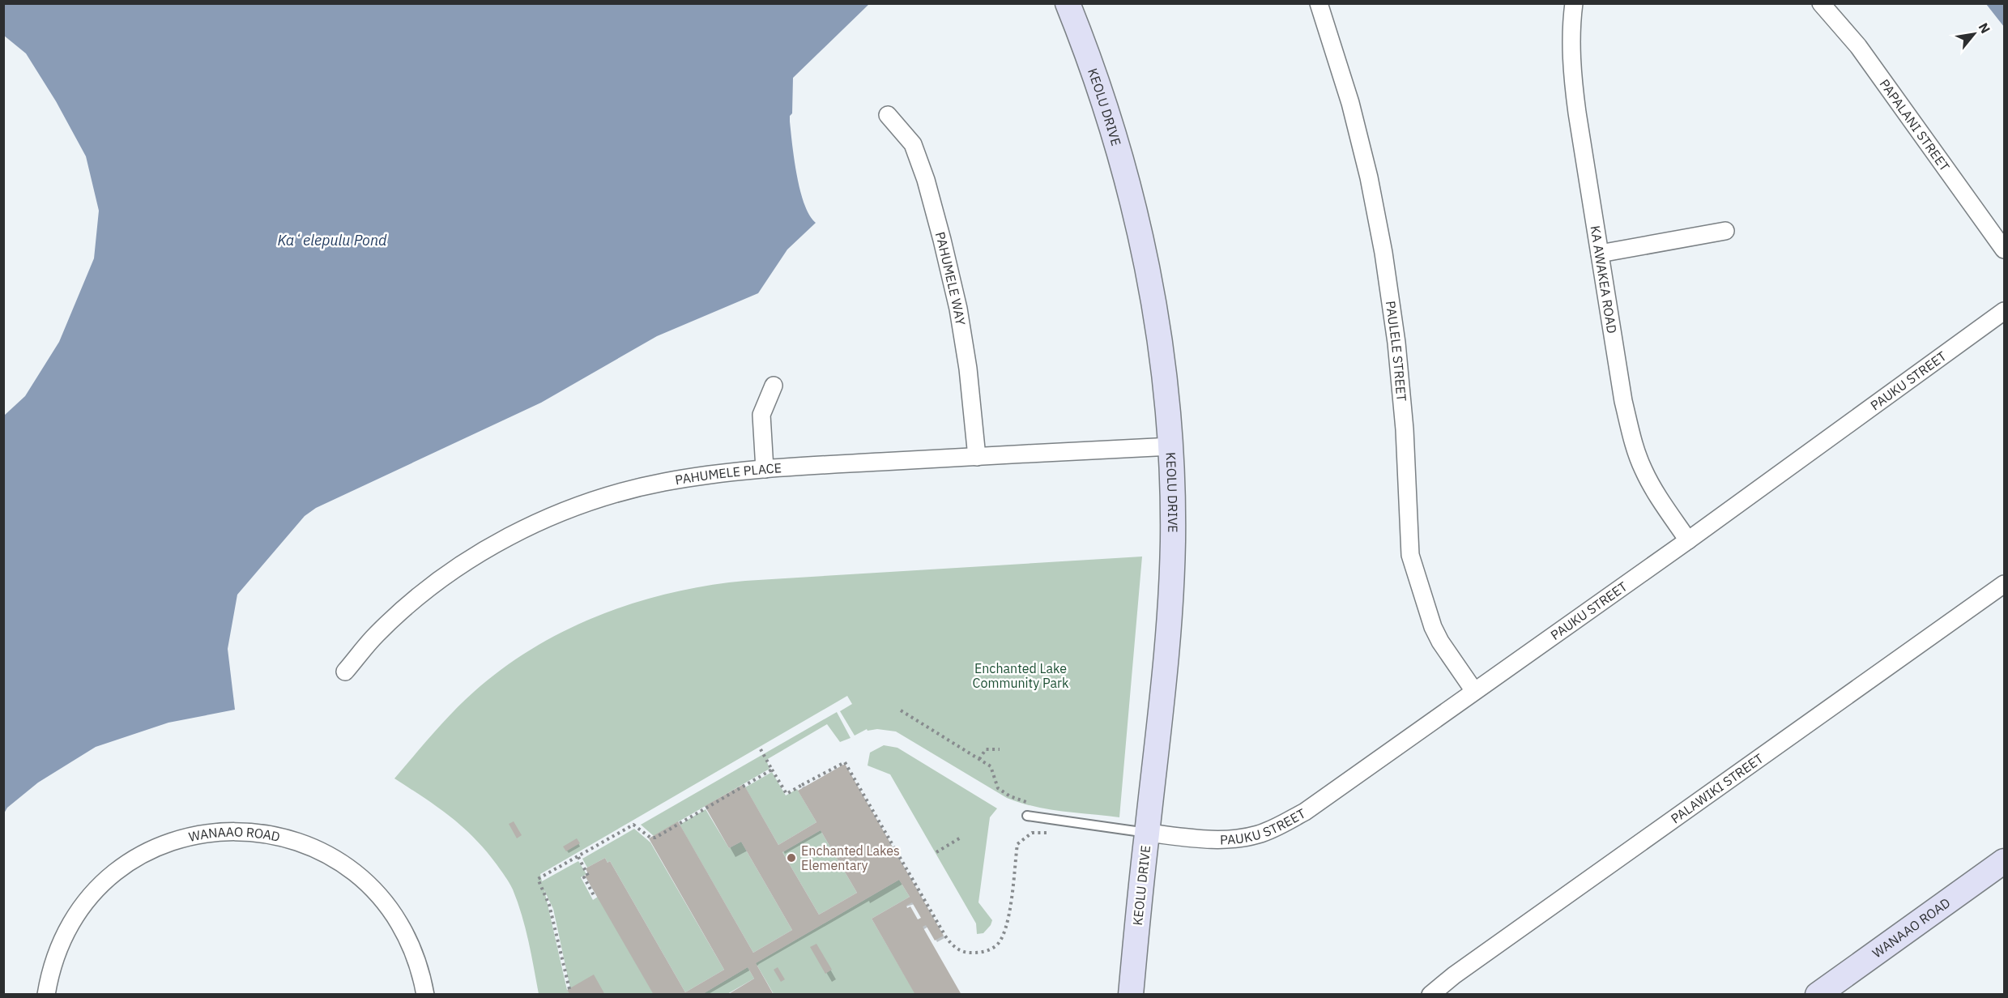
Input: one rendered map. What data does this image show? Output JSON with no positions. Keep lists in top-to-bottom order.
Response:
{
  "streets": {
    "main road": ["KEOLU DRIVE", "WANAAO ROAD"],
    "street": [
      "PAPALANI STREET",
      "PAHUMELE WAY",
      "KA AWAKEA ROAD",
      "PAULELE STREET",
      "PAUKU STREET",
      "PAHUMELE PLACE",
      "PALAWIKI STREET"
    ]
  },
  "crossings": [
    ["KEOLU DRIVE", "PAUKU STREET"],
    ["KEOLU DRIVE", "PAHUMELE PLACE"],
    ["PAHUMELE WAY", "PAHUMELE PLACE"],
    ["KA AWAKEA ROAD", "PAUKU STREET"],
    ["PAULELE STREET", "PAUKU STREET"]
  ],
  "water": ["Kaʻelepulu Pond"],
  "parks": ["Enchanted Lake Community Park"],
  "places": ["Enchanted Lakes Elementary"],
  "north": "top right"
}
